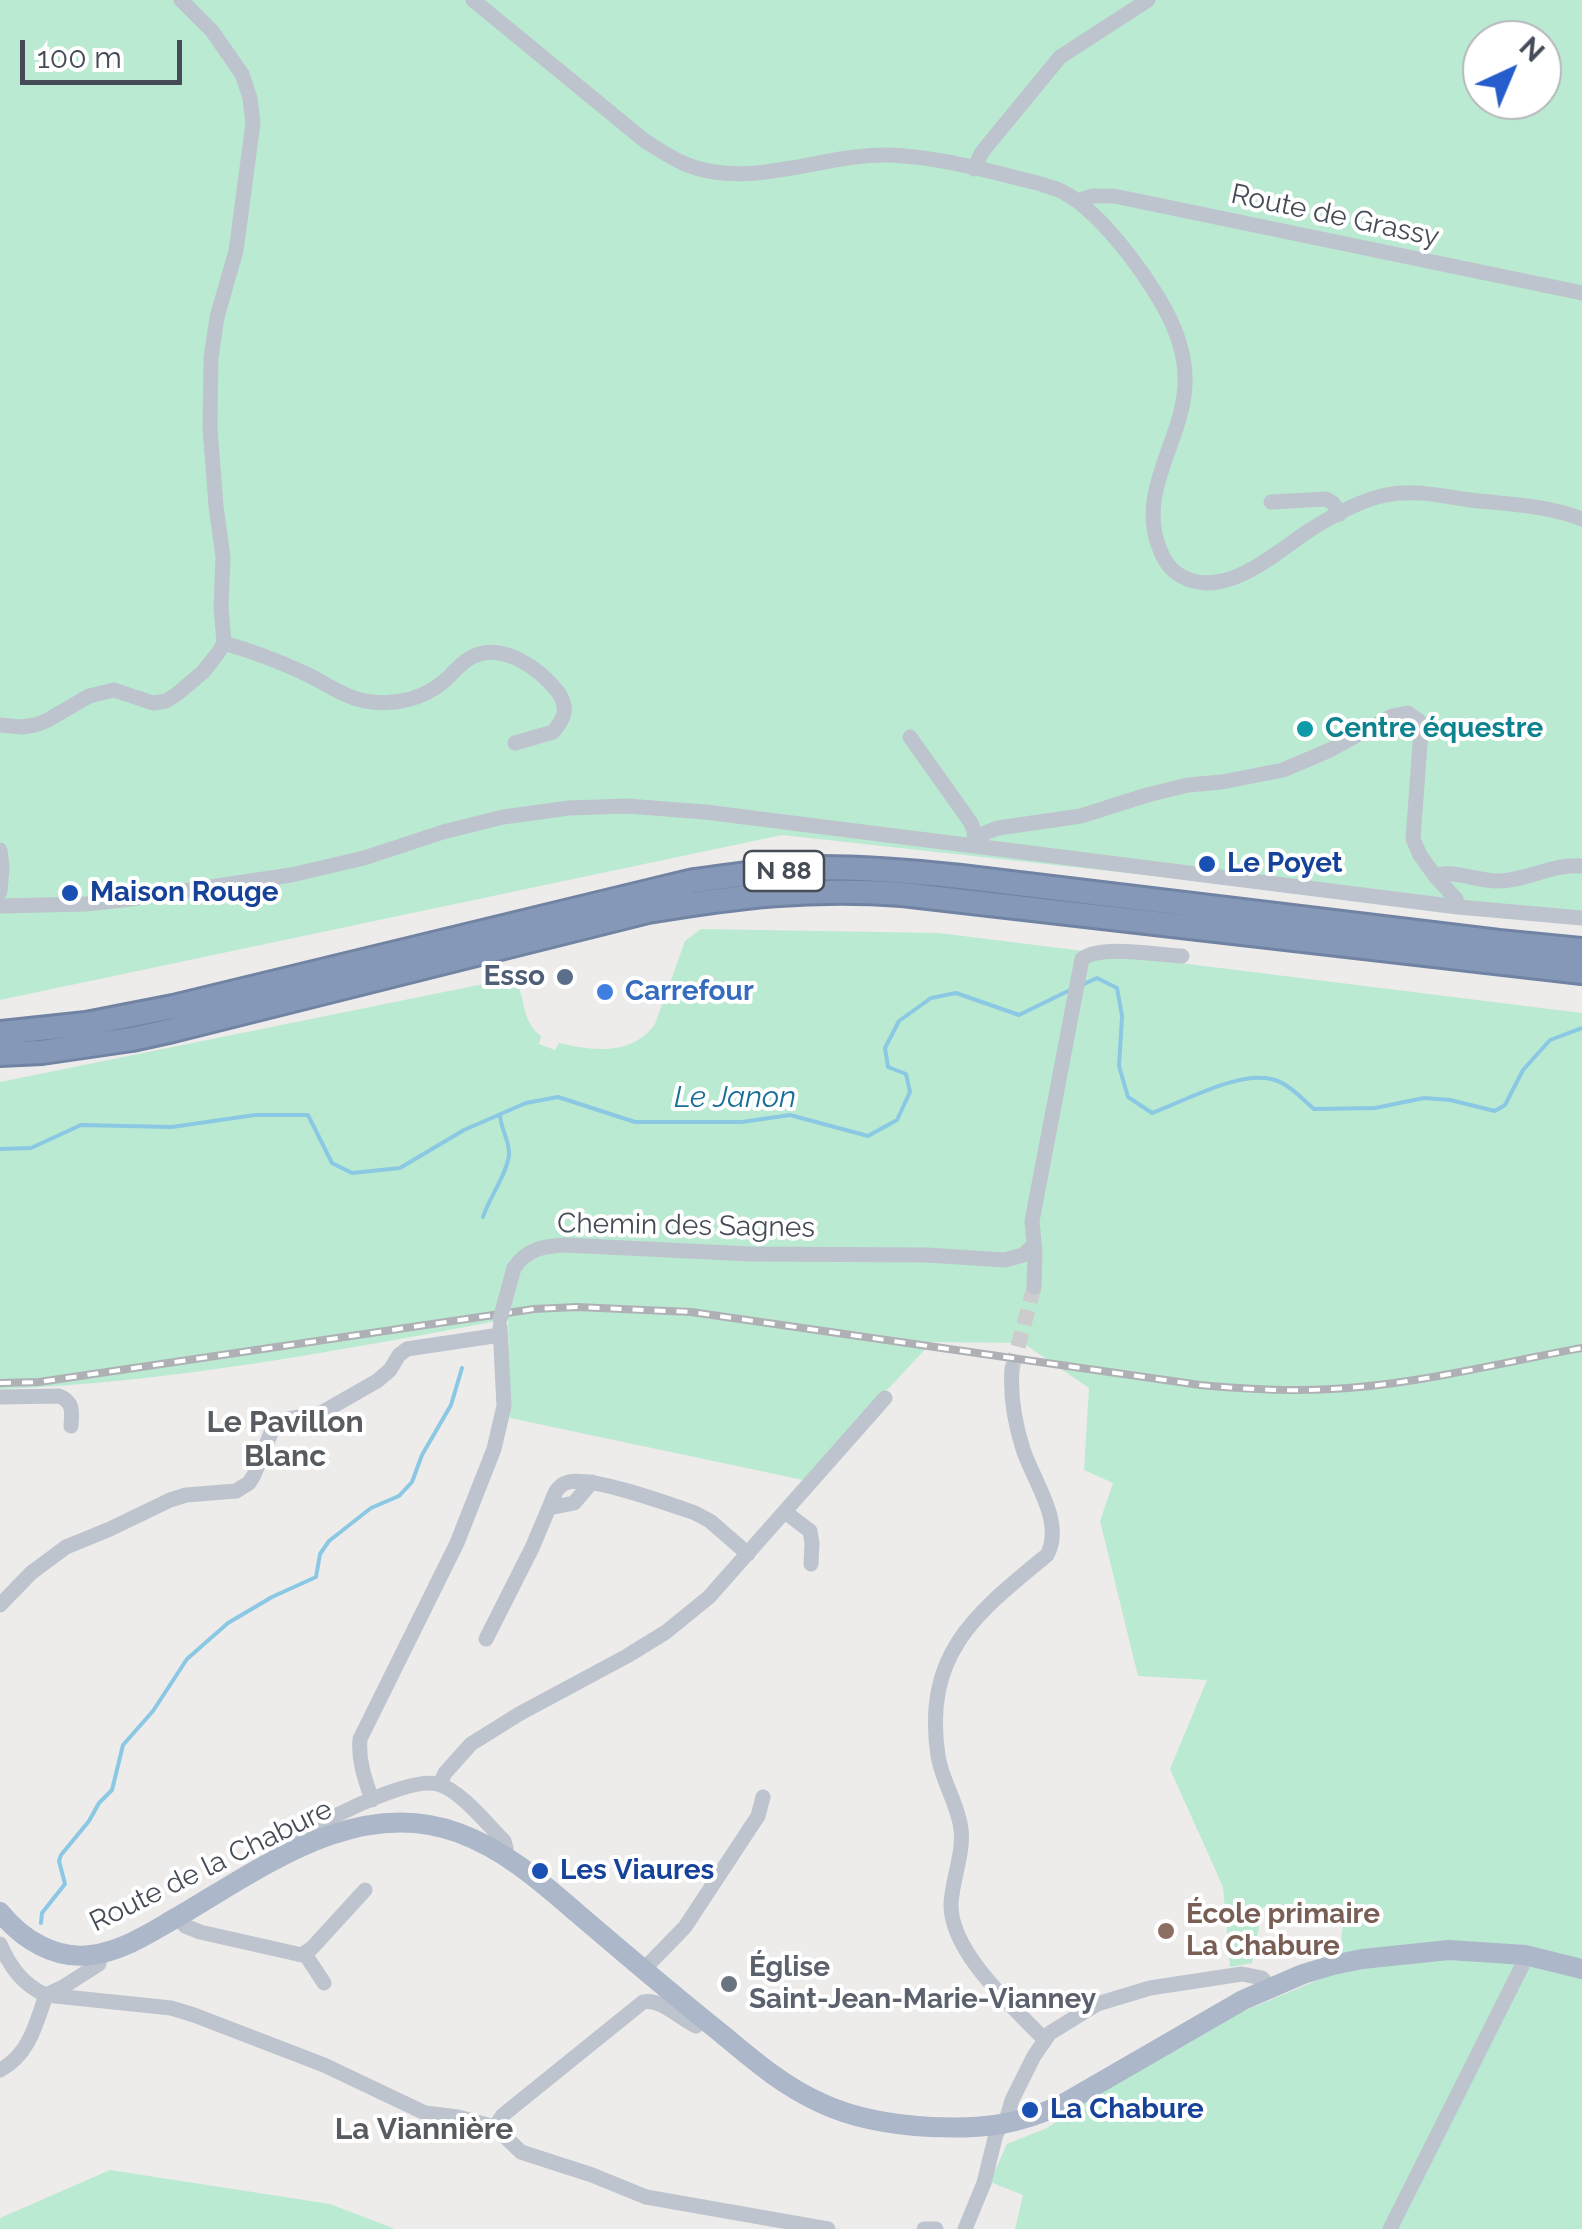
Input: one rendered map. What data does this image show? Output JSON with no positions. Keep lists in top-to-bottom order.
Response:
{
  "streets": {
    "highway": ["N 88"],
    "main road": ["Route de la Chabure"],
    "street": ["Route de Grassy", "Chemin des Sagnes"]
  },
  "districts": ["Le Pavillon Blanc", "La Viannière"],
  "water": ["Le Janon"],
  "places": [
    "Centre équestre",
    "Le Poyet",
    "Maison Rouge",
    "Esso",
    "Carrefour",
    "Les Viaures",
    "École primaire La Chabure",
    "Église Saint-Jean-Marie-Vianney",
    "La Chabure"
  ],
  "scale_bar": "100 m",
  "north": "top right"
}
